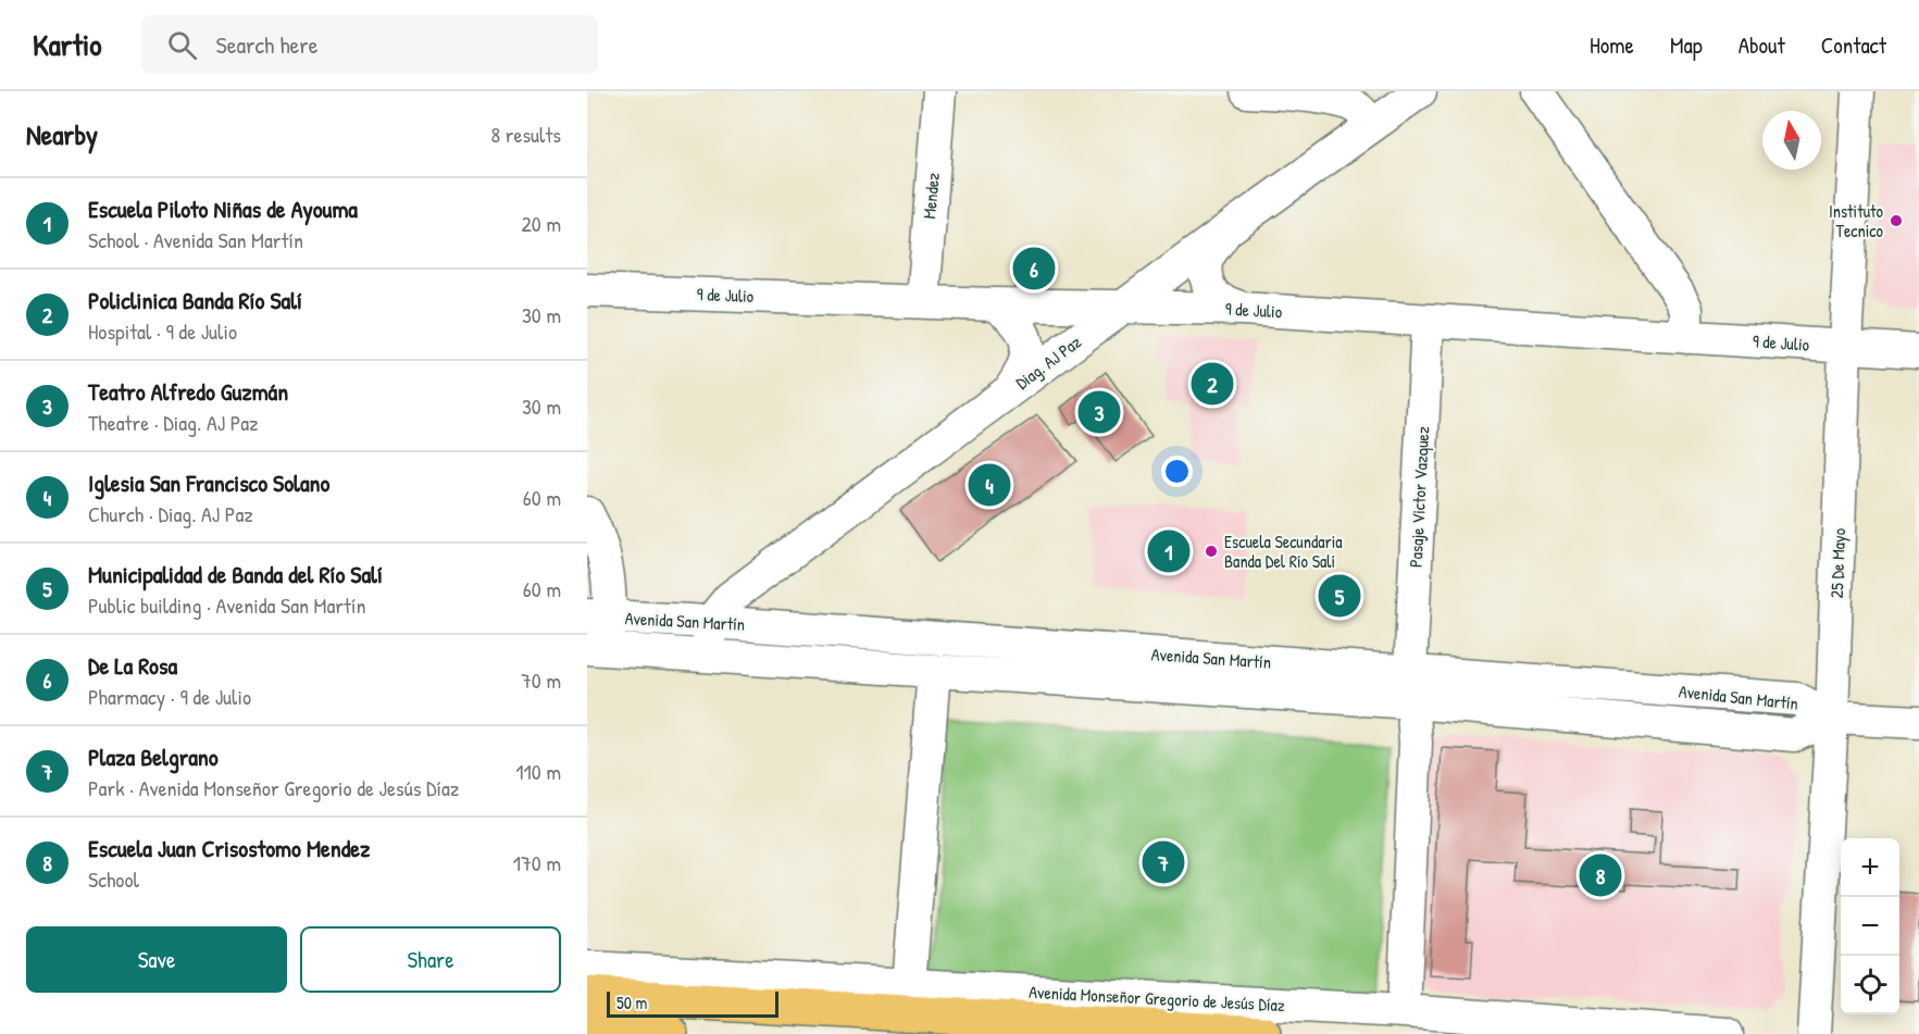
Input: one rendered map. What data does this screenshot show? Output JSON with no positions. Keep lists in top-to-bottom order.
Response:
{
  "streets": {
    "main road": ["Avenida Monseñor Gregorio de Jesús Díaz"],
    "street": [
      "Mendez",
      "9 de Julio",
      "Diag. AJ Paz",
      "Pasaje Victor Vazquez",
      "25 De Mayo",
      "Avenida San Martín"
    ]
  },
  "crossings": [
    ["Mendez", "9 de Julio"],
    ["9 de Julio", "Diag. AJ Paz"],
    ["9 de Julio", "Pasaje Victor Vazquez"],
    ["9 de Julio", "25 De Mayo"],
    ["Diag. AJ Paz", "Avenida San Martín"],
    ["Pasaje Victor Vazquez", "Avenida San Martín"],
    ["Pasaje Victor Vazquez", "Avenida Monseñor Gregorio de Jesús Díaz"],
    ["25 De Mayo", "Avenida San Martín"]
  ],
  "places": ["Instituto Tecnico", "Escuela Secundaria Banda Del Río Salí"],
  "scale_bar": "50 m",
  "north": "top",
  "page": {
    "header": "Kartio",
    "search": "Search here",
    "nav": [
      "Home",
      "Map",
      "About",
      "Contact"
    ],
    "heading": ["Nearby", "8 results"],
    "list": [
      {
        "mark": "1",
        "name": "Escuela Piloto Niñas de Ayouma",
        "note": "School · Avenida San Martín",
        "value": "20 m"
      },
      {
        "mark": "2",
        "name": "Policlinica Banda Río Salí",
        "note": "Hospital · 9 de Julio",
        "value": "30 m"
      },
      {
        "mark": "3",
        "name": "Teatro Alfredo Guzmán",
        "note": "Theatre · Diag. AJ Paz",
        "value": "30 m"
      },
      {
        "mark": "4",
        "name": "Iglesia San Francisco Solano",
        "note": "Church · Diag. AJ Paz",
        "value": "60 m"
      },
      {
        "mark": "5",
        "name": "Municipalidad de Banda del Río Salí",
        "note": "Public building · Avenida San Martín",
        "value": "60 m"
      },
      {
        "mark": "6",
        "name": "De La Rosa",
        "note": "Pharmacy · 9 de Julio",
        "value": "70 m"
      },
      {
        "mark": "7",
        "name": "Plaza Belgrano",
        "note": "Park · Avenida Monseñor Gregorio de Jesús Díaz",
        "value": "110 m"
      },
      {
        "mark": "8",
        "name": "Escuela Juan Crisostomo Mendez",
        "note": "School",
        "value": "170 m"
      }
    ],
    "pins": [
      "6",
      "2",
      "3",
      "4",
      "1",
      "5",
      "7",
      "8"
    ],
    "map_buttons": ["+", "−"],
    "buttons": ["Save", "Share"],
    "scale": "50 m"
  }
}
